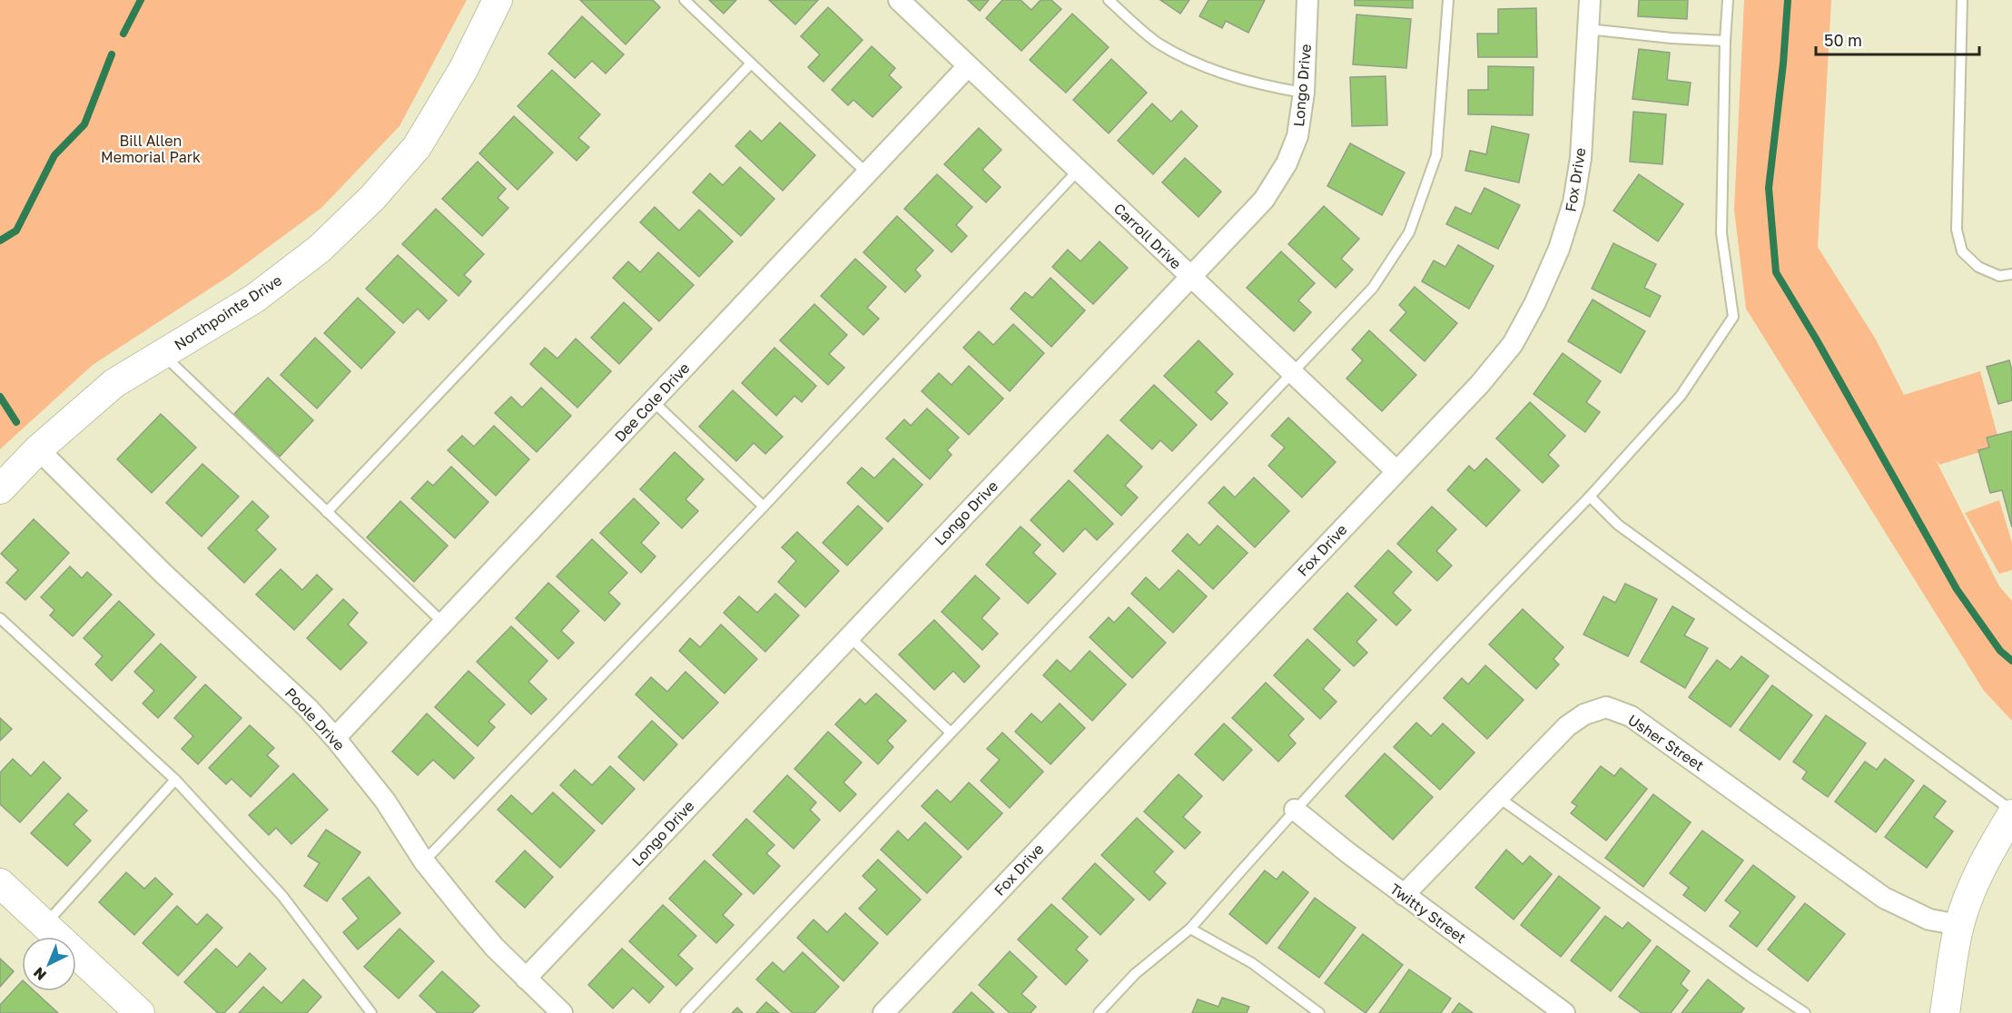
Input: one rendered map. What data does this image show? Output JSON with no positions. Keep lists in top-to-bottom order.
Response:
{
  "streets": {
    "street": [
      "Longo Drive",
      "Fox Drive",
      "Carroll Drive",
      "Northpointe Drive",
      "Dee Cole Drive",
      "Poole Drive",
      "Usher Street",
      "Twitty Street"
    ]
  },
  "crossings": [
    ["Longo Drive", "Carroll Drive"],
    ["Longo Drive", "Poole Drive"],
    ["Fox Drive", "Carroll Drive"],
    ["Carroll Drive", "Dee Cole Drive"],
    ["Northpointe Drive", "Poole Drive"],
    ["Dee Cole Drive", "Poole Drive"],
    ["Usher Street", "Twitty Street"]
  ],
  "parks": ["Bill Allen Memorial Park"],
  "scale_bar": "50 m",
  "north": "bottom left"
}
